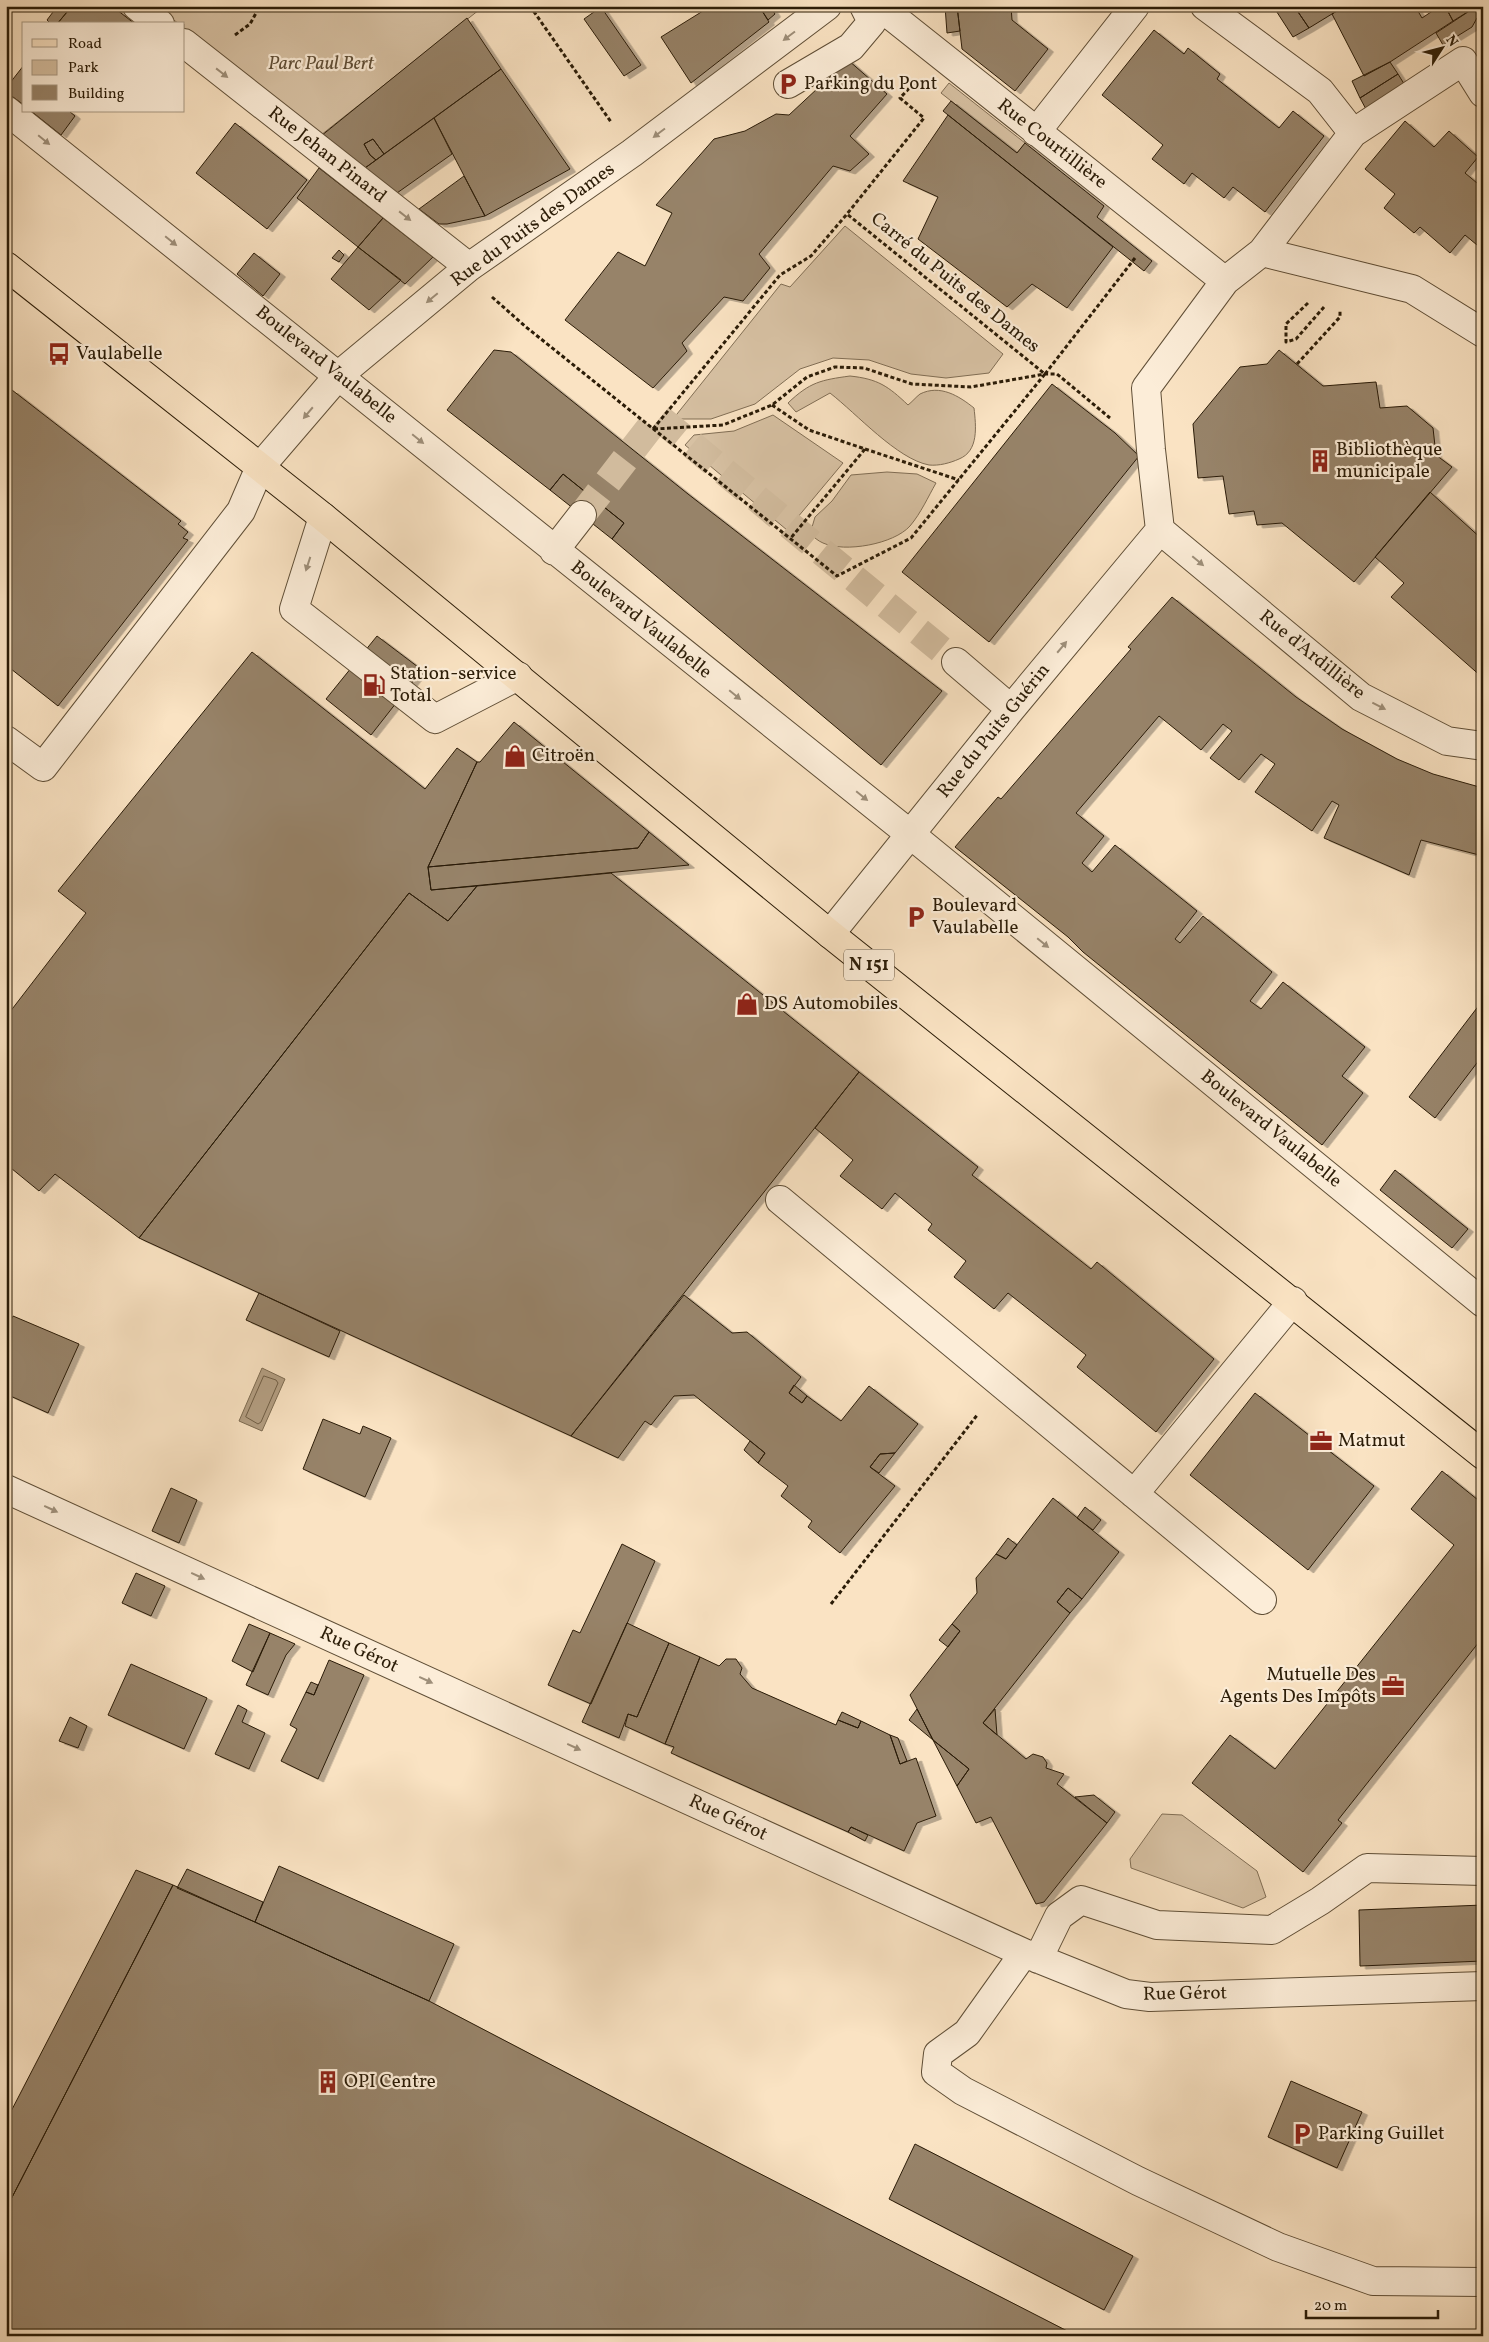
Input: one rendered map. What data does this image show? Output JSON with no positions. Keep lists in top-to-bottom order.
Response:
{
  "streets": {
    "main road": ["N 151"],
    "street": [
      "Rue Courtillière",
      "Rue Jehan Pinard",
      "Rue du Puits des Dames",
      "Boulevard Vaulabelle",
      "Rue d'Ardillière",
      "Rue du Puits Guérin",
      "Rue Gérot"
    ],
    "path": ["Carré du Puits des Dames"]
  },
  "crossings": [
    ["Rue Jehan Pinard", "Rue du Puits des Dames"],
    ["Rue du Puits des Dames", "Boulevard Vaulabelle"],
    ["Rue du Puits des Dames", "N 151"],
    ["Boulevard Vaulabelle", "Rue du Puits Guérin"],
    ["Rue d'Ardillière", "Rue du Puits Guérin"],
    ["Rue du Puits Guérin", "N 151"]
  ],
  "one_way": [
    "Rue Jehan Pinard",
    "Rue du Puits des Dames",
    "Boulevard Vaulabelle",
    "Rue d'Ardillière",
    "Rue du Puits Guérin",
    "Rue Gérot"
  ],
  "parks": ["Parc Paul Bert"],
  "places": {
    "parking": ["Parking du Pont", "Boulevard Vaulabelle", "Parking Guillet"],
    "bus stop": ["Vaulabelle"],
    "building": ["Bibliothèque municipale", "OPI Centre"],
    "fuel station": ["Station-service Total"],
    "shop": ["Citroën", "DS Automobiles"],
    "office": ["Matmut", "Mutuelle Des Agents Des Impôts"]
  },
  "legend": ["Road", "Park", "Building"],
  "scale_bar": "20 m",
  "north": "top right"
}
